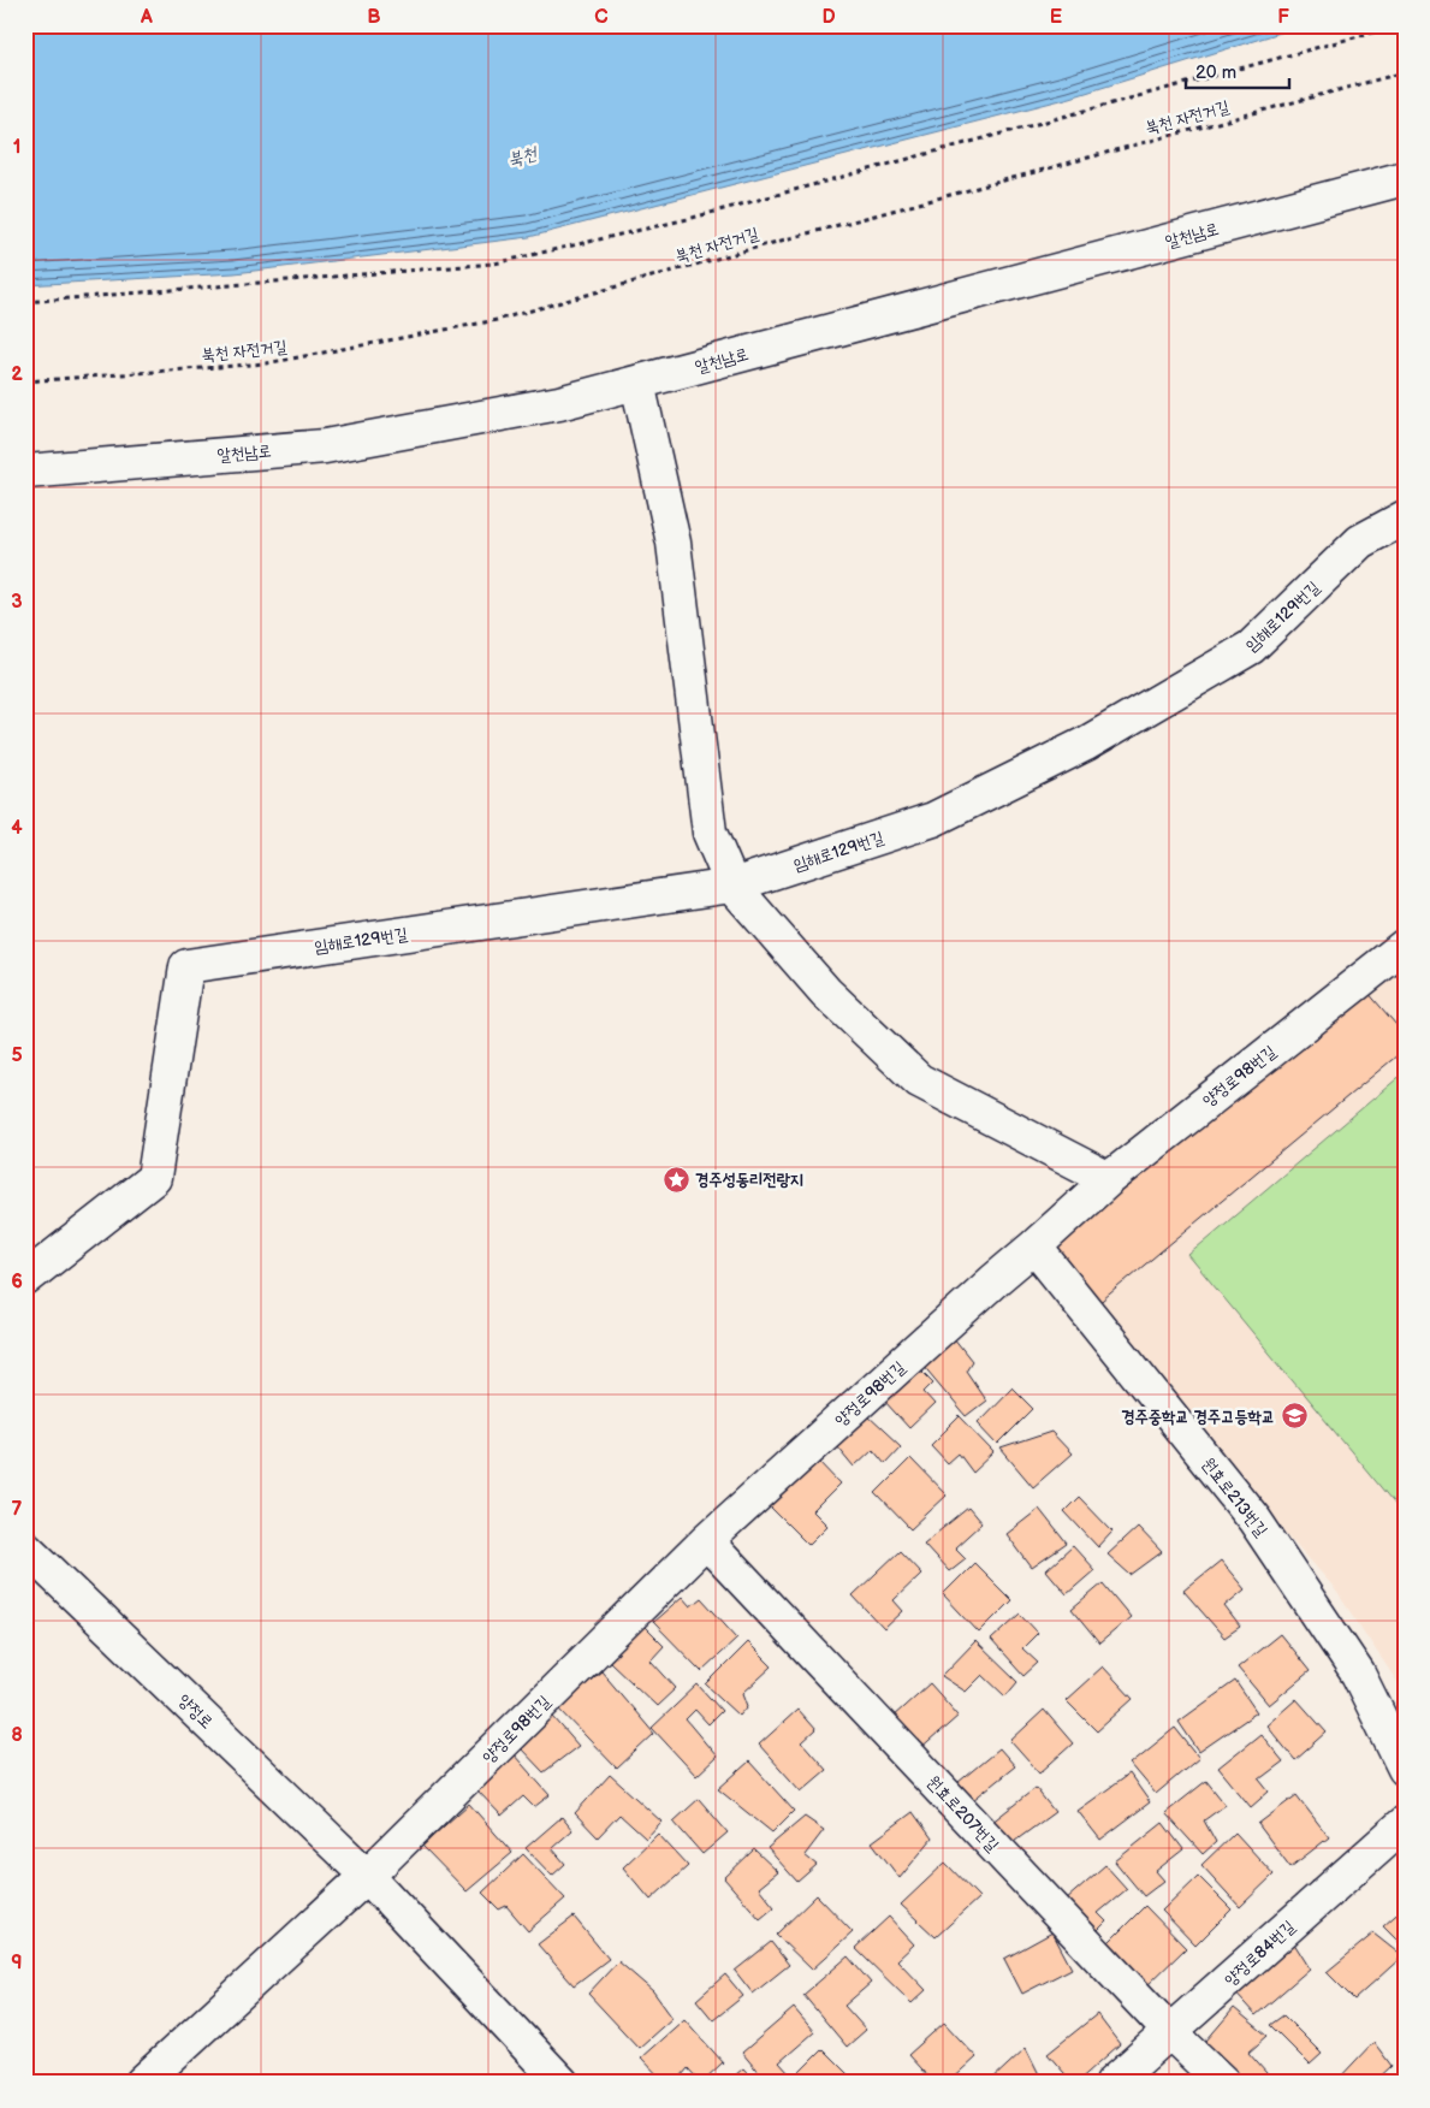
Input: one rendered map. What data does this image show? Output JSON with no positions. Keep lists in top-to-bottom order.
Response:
{
  "streets": {
    "street": [
      "알천남로",
      "임해로129번길",
      "양정로98번길",
      "원효로213번길",
      "양정로",
      "원효로207번길",
      "양정로84번길"
    ],
    "path": ["북천 자전거길"]
  },
  "crossings": [
    ["양정로98번길", "원효로213번길"],
    ["양정로98번길", "양정로"],
    ["양정로98번길", "원효로207번길"],
    ["원효로207번길", "양정로84번길"]
  ],
  "water": ["북천"],
  "places": {
    "place": ["경주성동리전랑지"],
    "school or university": ["경주중학교 경주고등학교"]
  },
  "scale_bar": "20 m",
  "grid": {
    "columns": [
      "A",
      "B",
      "C",
      "D",
      "E",
      "F"
    ],
    "rows": [
      "1",
      "2",
      "3",
      "4",
      "5",
      "6",
      "7",
      "8",
      "9"
    ]
  }
}
